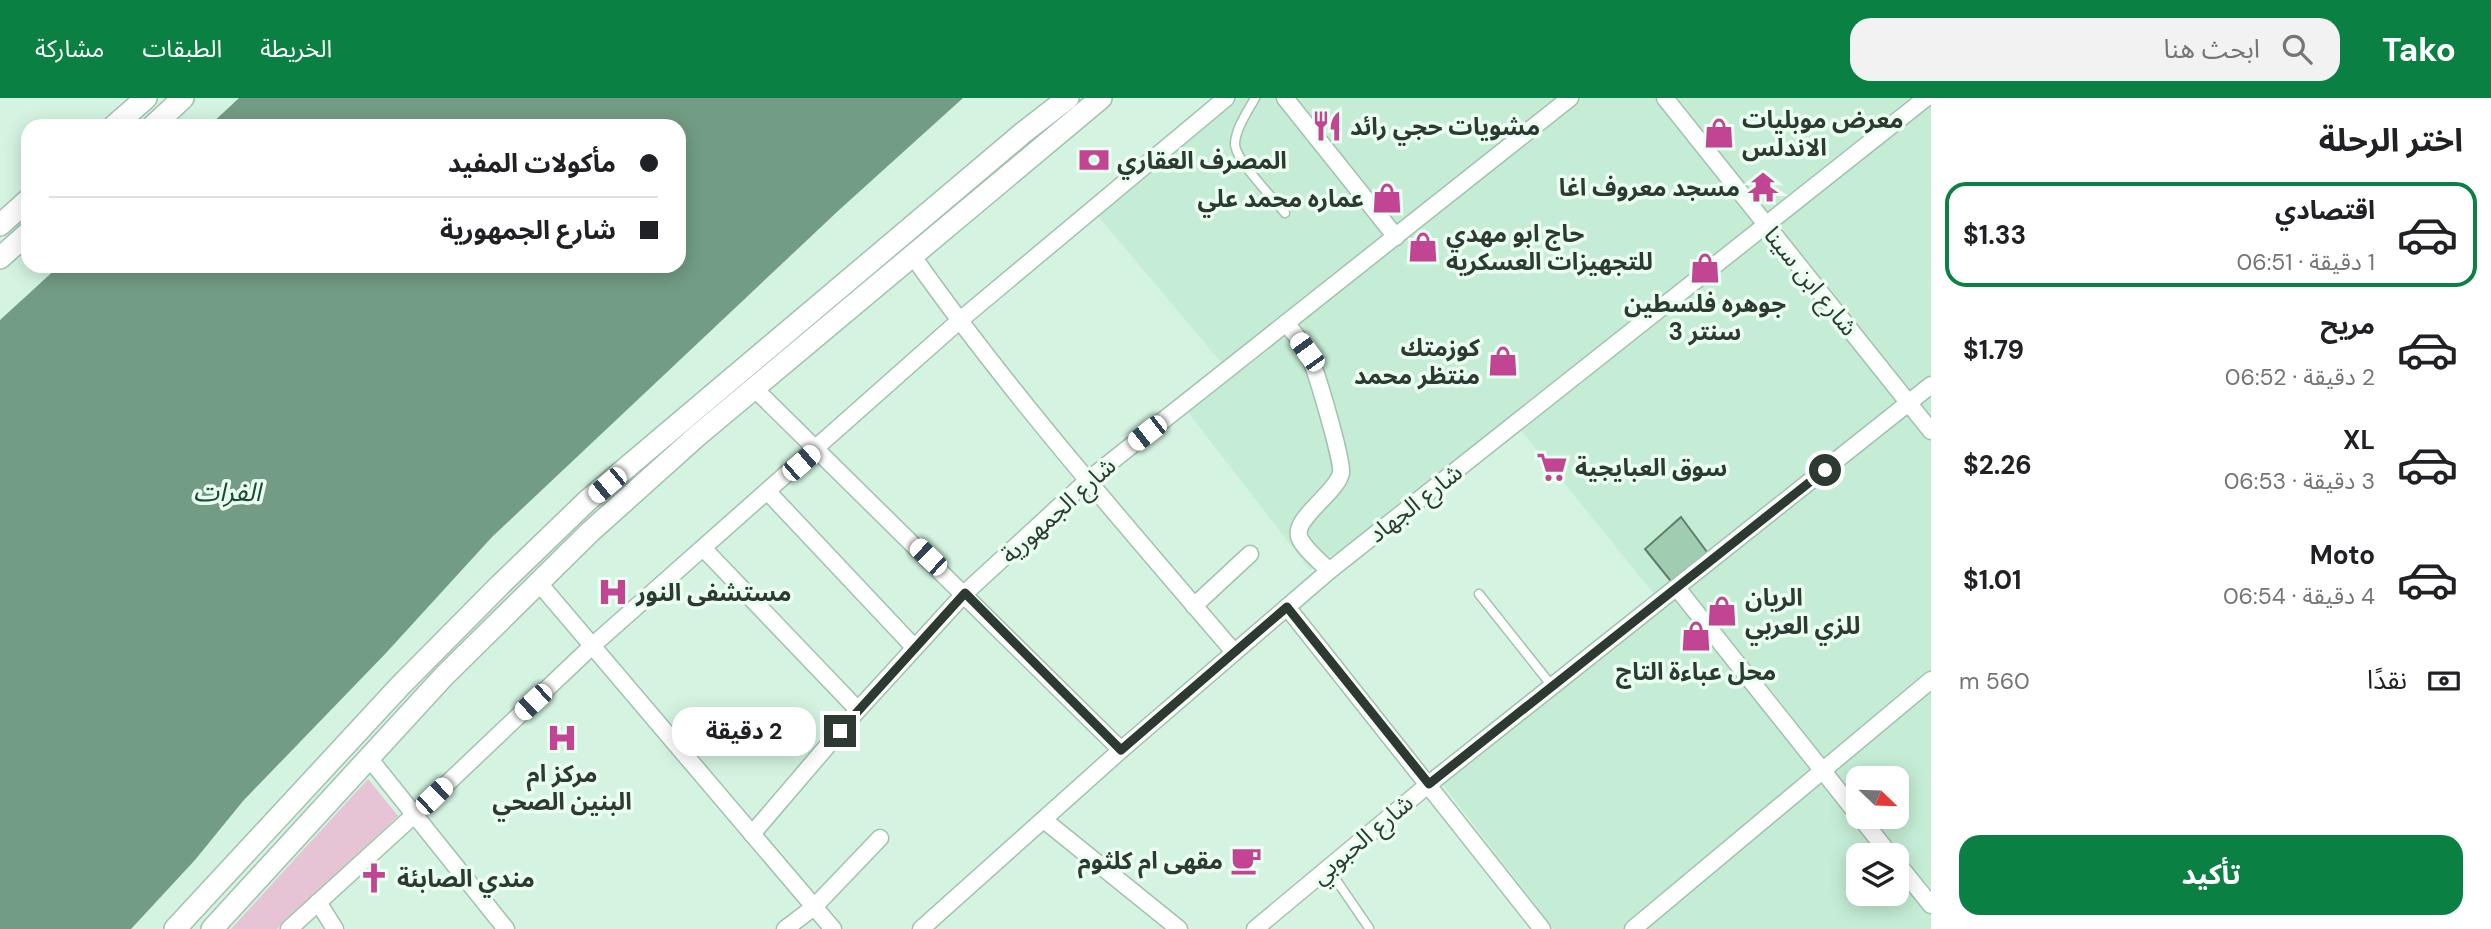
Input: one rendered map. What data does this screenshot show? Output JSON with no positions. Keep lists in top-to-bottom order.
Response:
{
  "streets": {
    "street": [
      "شارع ابن سينا",
      "شارع الجهاد",
      "شارع الجمهورية",
      "شارع الحبوبي"
    ]
  },
  "crossings": [
    ["شارع ابن سينا", "شارع الجهاد"],
    ["شارع ابن سينا", "شارع الحبوبي"]
  ],
  "water": ["الفرات"],
  "places": {
    "restaurant": ["مشويات حجي رائد"],
    "shop": [
      "معرض موبليات الاندلس",
      "عماره محمد علي",
      "حاج ابو مهدي للتجهيزات العسكريه",
      "جوهره فلسطين سنتر 3",
      "كوزمتك منتظر محمد",
      "الريان للزي العربي",
      "محل عباءة التاج"
    ],
    "bank": ["المصرف العقاري"],
    "temple": ["مسجد معروف اغا"],
    "supermarket": ["سوق العبايجية"],
    "hospital": ["مستشفى النور", "مركز ام البنين الصحي"],
    "cafe": ["مقهى ام كلثوم"],
    "church": ["مندي الصابئة"]
  },
  "north": "bottom right",
  "page": {
    "header": "Tako",
    "search": "ابحث هنا",
    "nav": ["الخريطة", "الطبقات", "مشاركة"],
    "heading": "اختر الرحلة",
    "banner": ["مأكوﻻت المفيد", "شارع الجمهورية"],
    "list": [
      {
        "name": "اقتصادي",
        "note": "1 دقيقة · 06:51",
        "value": "$1.33"
      },
      {
        "name": "مريح",
        "note": "2 دقيقة · 06:52",
        "value": "$1.79"
      },
      {
        "name": "XL",
        "note": "3 دقيقة · 06:53",
        "value": "$2.26"
      },
      {
        "name": "Moto",
        "note": "4 دقيقة · 06:54",
        "value": "$1.01"
      }
    ],
    "pay": ["نقدًا", "560 m"],
    "bubble": "2 دقيقة",
    "buttons": "تأكيد"
  }
}
